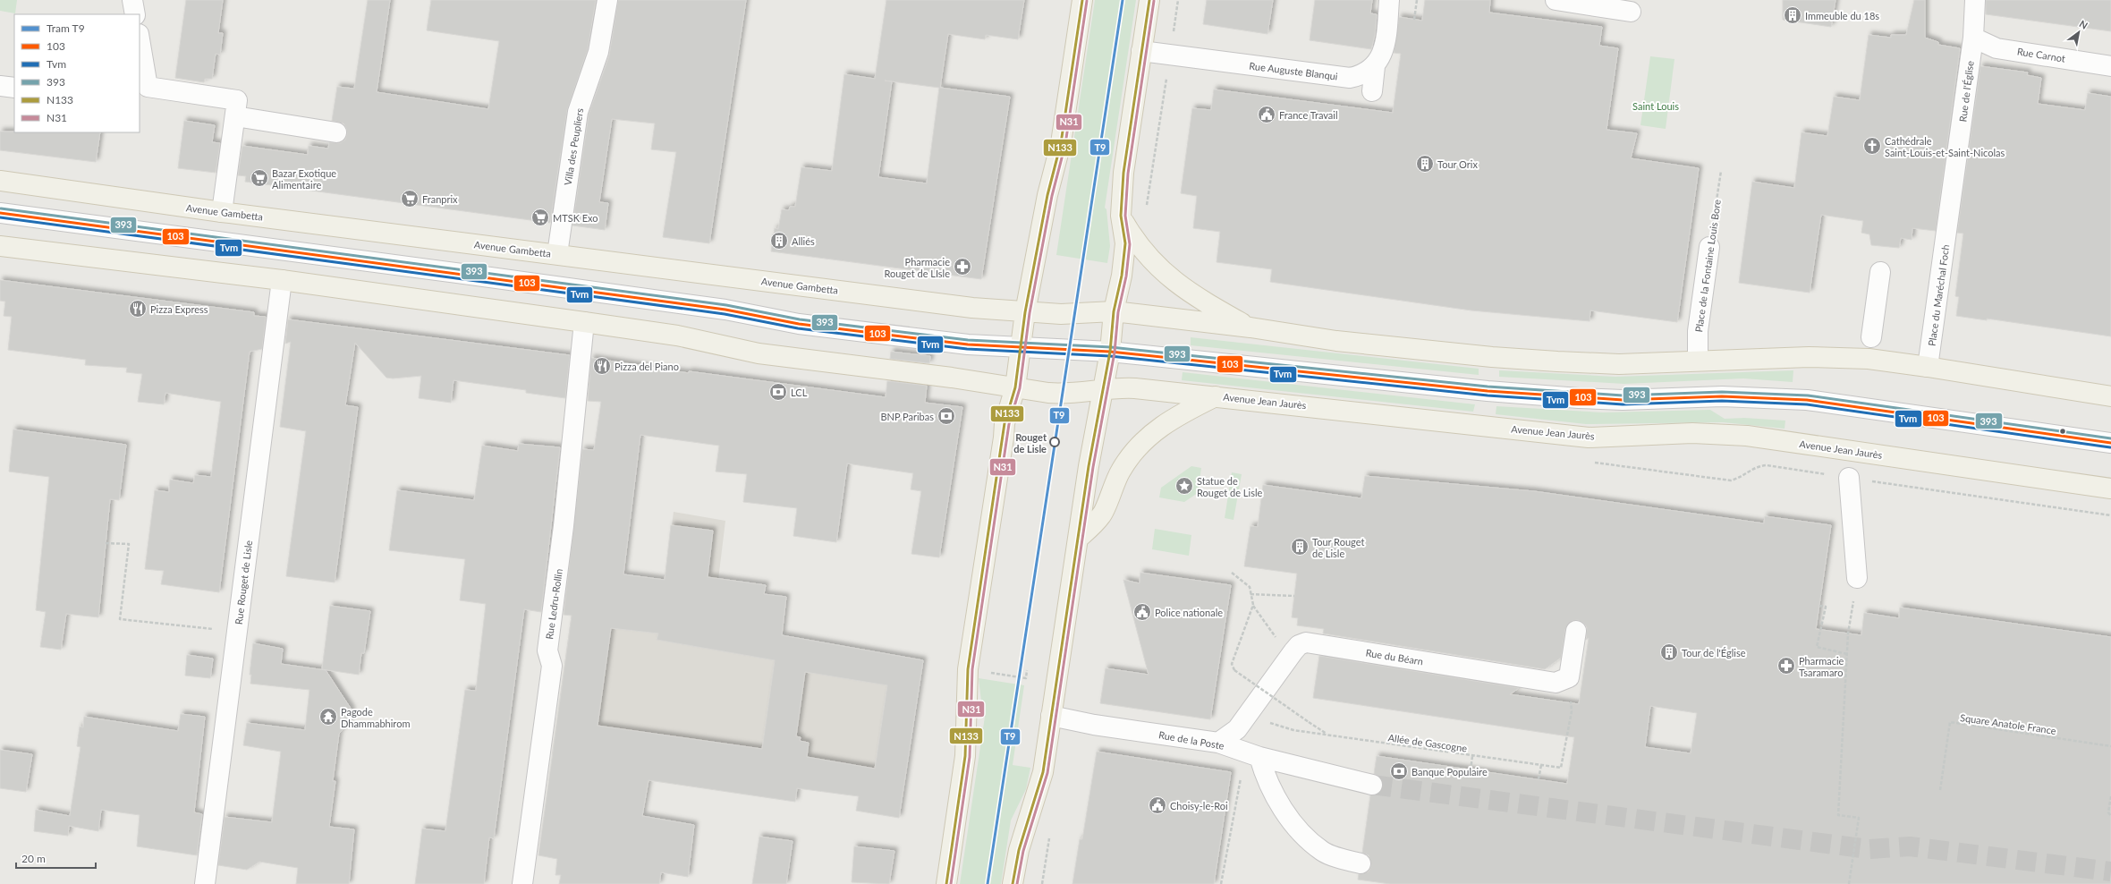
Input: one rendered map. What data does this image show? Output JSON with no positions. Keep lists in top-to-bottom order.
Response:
{
  "streets": {
    "main road": ["Avenue Gambetta", "Avenue Jean Jaurès"],
    "street": [
      "Rue Carnot",
      "Rue Auguste Blanqui",
      "Rue de l'Église",
      "Villa des Peupliers",
      "Place de la Fontaine Louis Bore",
      "Place du Maréchal Foch",
      "Rue Rouget de Lisle",
      "Rue Ledru-Rollin",
      "Rue du Béarn",
      "Rue de la Poste"
    ],
    "path": ["Square Anatole France", "Allée de Gascogne"]
  },
  "crossings": [
    ["Rue Carnot", "Rue de l'Église"],
    ["Rue de l'Église", "Place du Maréchal Foch"],
    ["Villa des Peupliers", "Avenue Gambetta"],
    ["Rue du Béarn", "Rue de la Poste"],
    ["Rue du Béarn", "Allée de Gascogne"]
  ],
  "parks": ["Saint Louis"],
  "places": {
    "building": [
      "Immeuble du 18s",
      "Tour Orix",
      "Alliés",
      "Tour Rouget de Lisle",
      "Tour de l'Église"
    ],
    "public building": ["France Travail", "Police nationale", "Choisy-le-Roi"],
    "church": ["Cathédrale Saint-Louis-et-Saint-Nicolas"],
    "supermarket": ["Bazar Exotique Alimentaire", "Franprix", "MTSK Exo"],
    "pharmacy": ["Pharmacie Rouget de LIsle", "Pharmacie Tsaramaro"],
    "restaurant": ["Pizza Express", "Pizza del Piano"],
    "bank": ["LCL", "BNP Paribas", "Banque Populaire"],
    "other": ["Rouget de Lisle"],
    "place": ["Statue de Rouget de Lisle"],
    "temple": ["Pagode Dhammabhirom"]
  },
  "lines": [
    "tram line T9",
    "transit line N133",
    "transit line N31",
    "transit line 393",
    "transit line 103",
    "transit line Tvm"
  ],
  "legend": [
    "Tram T9",
    "103",
    "Tvm",
    "393",
    "N133",
    "N31"
  ],
  "scale_bar": "20 m",
  "north": "top right"
}
